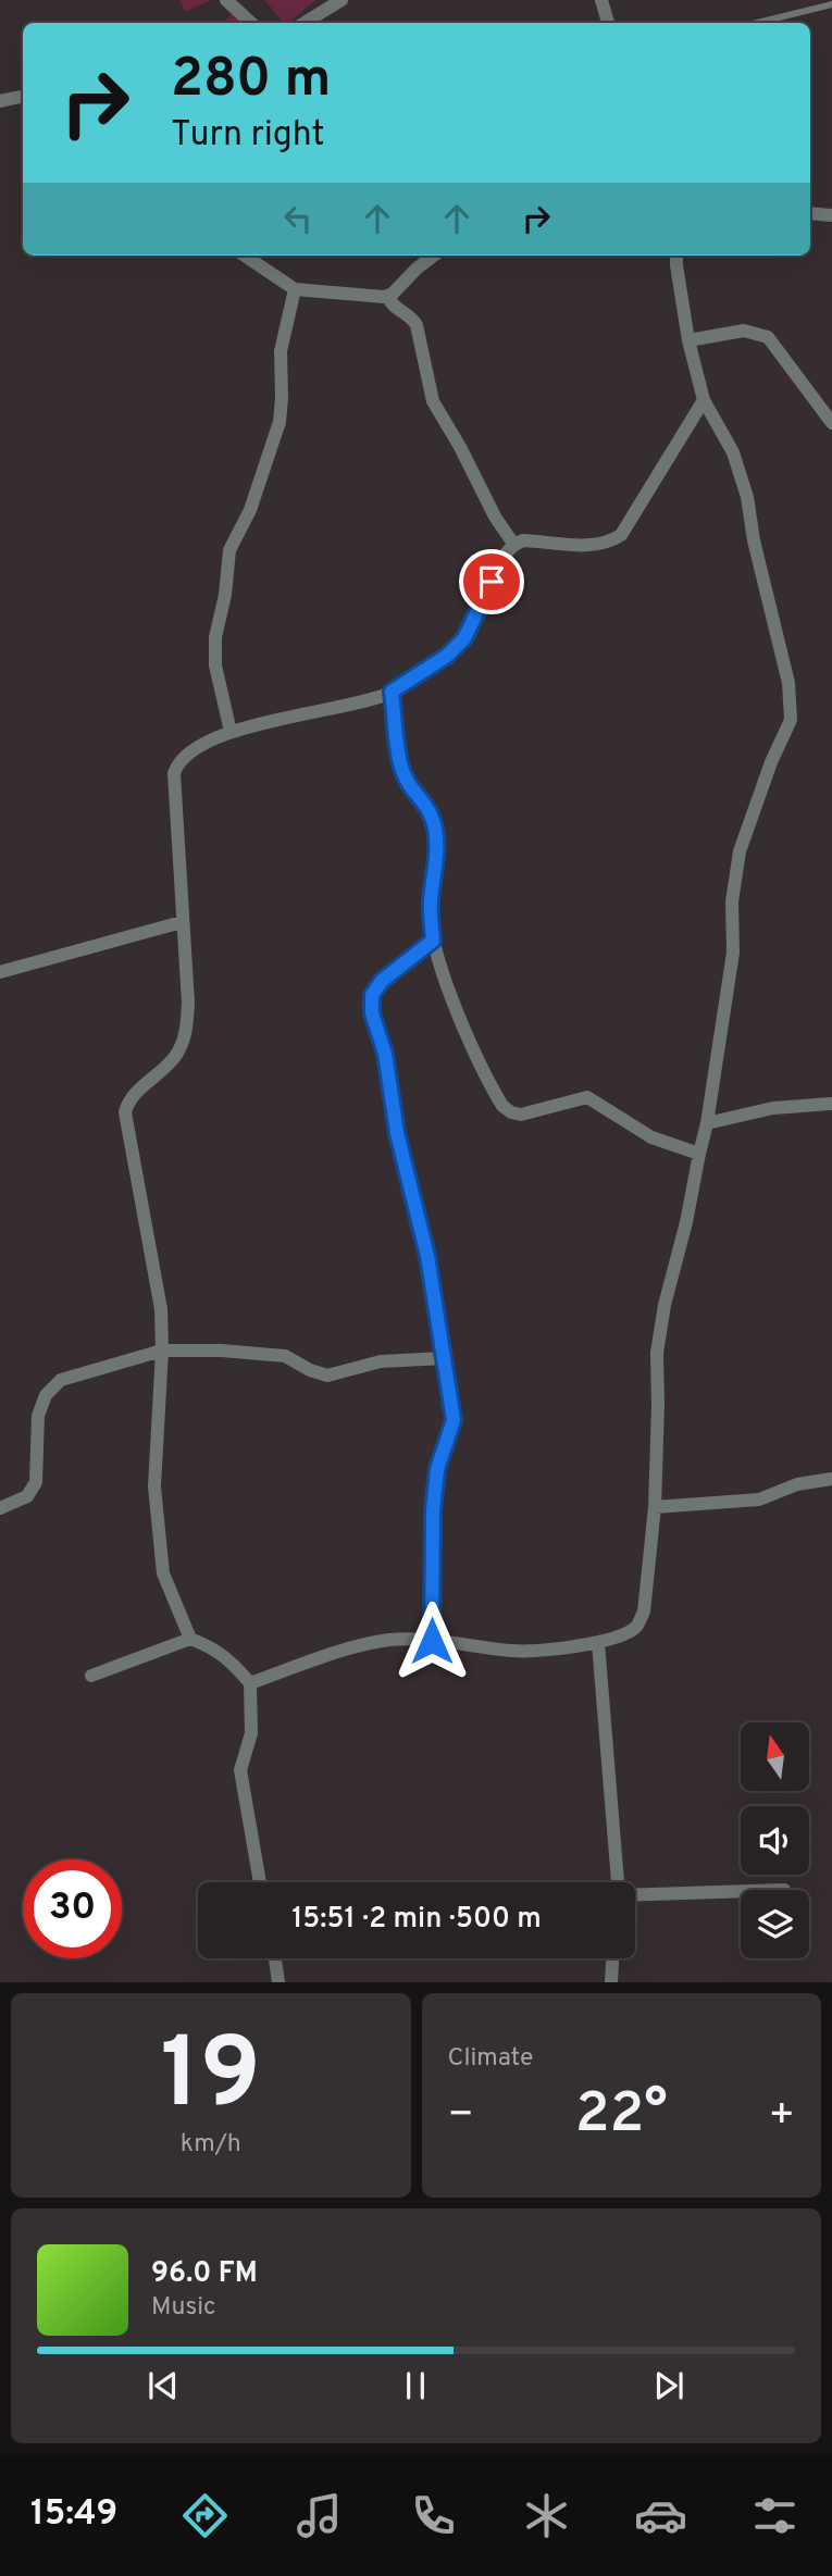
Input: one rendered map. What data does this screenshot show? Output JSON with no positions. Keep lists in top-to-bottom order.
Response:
{
  "north": "top",
  "page": {
    "turn": ["280 m", "Turn right"],
    "limit": "30",
    "trip": "15:51 · 2 min · 500 m",
    "tile": [
      ["19", "km/h"],
      "Climate"
    ],
    "heat": ["−", "22°", "+"],
    "song": ["96.0 FM", "Music"],
    "tabs": "15:49"
  }
}
